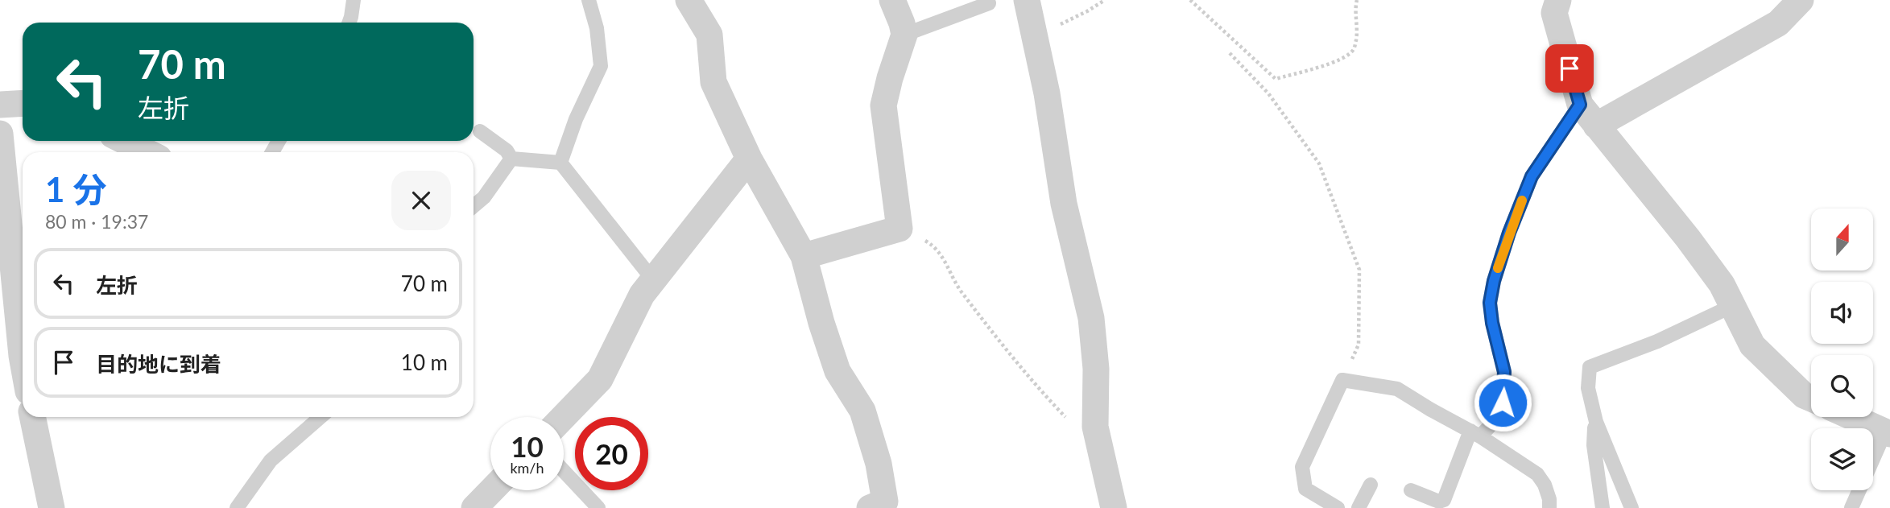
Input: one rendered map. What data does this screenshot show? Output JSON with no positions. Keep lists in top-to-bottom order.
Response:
{
  "north": "top",
  "page": {
    "turn": ["70 m", "左折"],
    "heading": ["1 分", "80 m · 19:37"],
    "list": [
      {
        "name": "左折",
        "value": "70 m"
      },
      {
        "name": "目的地に到着",
        "value": "10 m"
      }
    ],
    "speed": "10 km/h",
    "limit": "20"
  }
}
